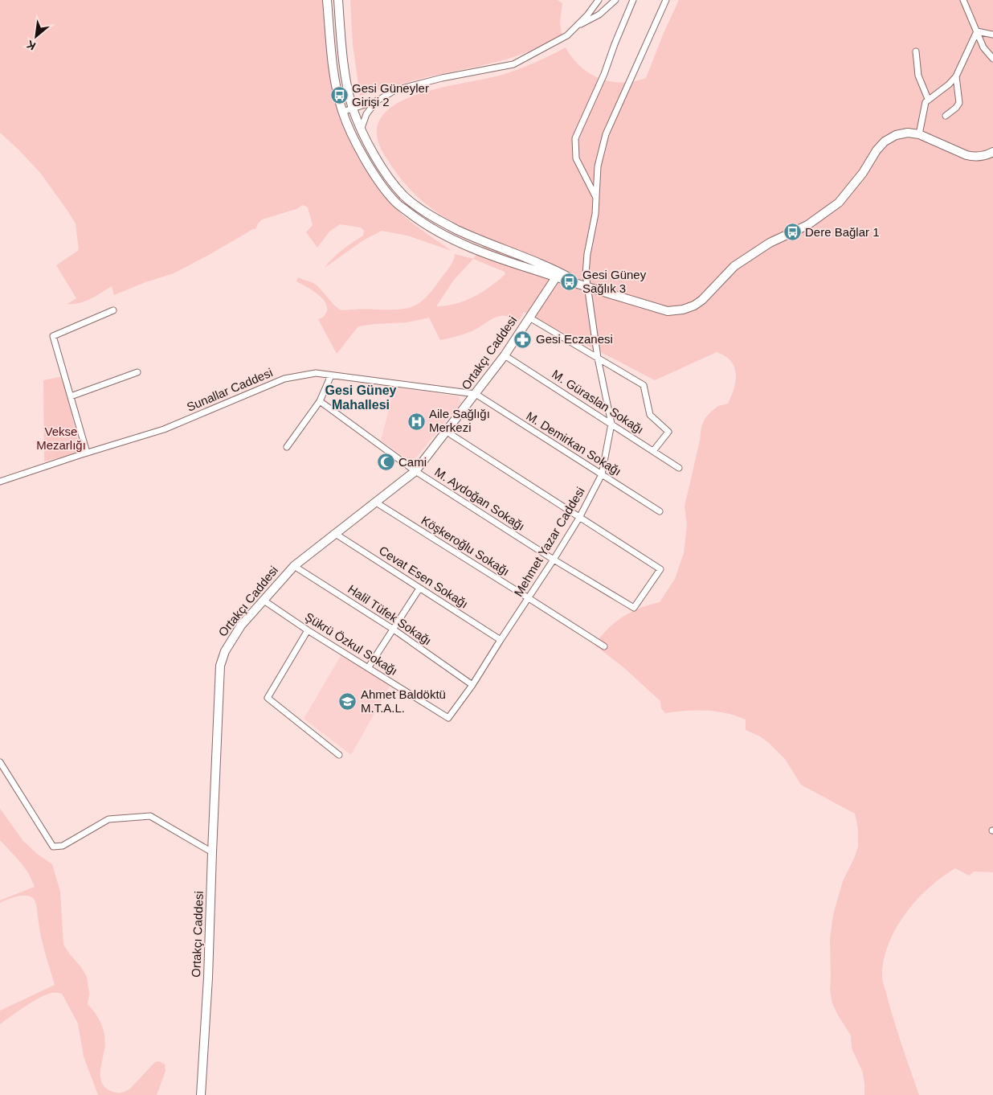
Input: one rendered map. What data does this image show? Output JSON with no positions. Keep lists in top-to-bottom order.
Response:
{
  "streets": {
    "street": [
      "Ortakçı Caddesi",
      "Sunallar Caddesi",
      "M. Güraslan Sokağı",
      "M. Demirkan Sokağı",
      "M. Aydoğan Sokağı",
      "Mehmet Yazar Caddesi",
      "Köşkeroğlu Sokağı",
      "Cevat Esen Sokağı",
      "Halil Tüfek Sokağı",
      "Şükrü Özkul Sokağı"
    ]
  },
  "crossings": [
    ["Ortakçı Caddesi", "Sunallar Caddesi"],
    ["Ortakçı Caddesi", "M. Güraslan Sokağı"],
    ["Ortakçı Caddesi", "M. Demirkan Sokağı"],
    ["Ortakçı Caddesi", "M. Aydoğan Sokağı"],
    ["Ortakçı Caddesi", "Köşkeroğlu Sokağı"],
    ["Ortakçı Caddesi", "Cevat Esen Sokağı"],
    ["Ortakçı Caddesi", "Halil Tüfek Sokağı"],
    ["Ortakçı Caddesi", "Şükrü Özkul Sokağı"],
    ["Sunallar Caddesi", "M. Demirkan Sokağı"],
    ["M. Güraslan Sokağı", "Mehmet Yazar Caddesi"],
    ["M. Demirkan Sokağı", "Mehmet Yazar Caddesi"],
    ["M. Aydoğan Sokağı", "Mehmet Yazar Caddesi"],
    ["Mehmet Yazar Caddesi", "Köşkeroğlu Sokağı"],
    ["Mehmet Yazar Caddesi", "Cevat Esen Sokağı"],
    ["Mehmet Yazar Caddesi", "Halil Tüfek Sokağı"],
    ["Mehmet Yazar Caddesi", "Şükrü Özkul Sokağı"]
  ],
  "districts": ["Gesi Güney Mahallesi"],
  "parks": ["Vekse Mezarlığı"],
  "places": {
    "bus stop": ["Gesi Güneyler Girişi 2", "Dere Bağlar 1", "Gesi Güney Sağlık 3"],
    "pharmacy": ["Gesi Eczanesi"],
    "hospital": ["Aile Sağlığı Merkezi"],
    "mosque": ["Cami"],
    "school or university": ["Ahmet Baldöktü M.T.A.L."]
  },
  "north": "bottom left"
}
